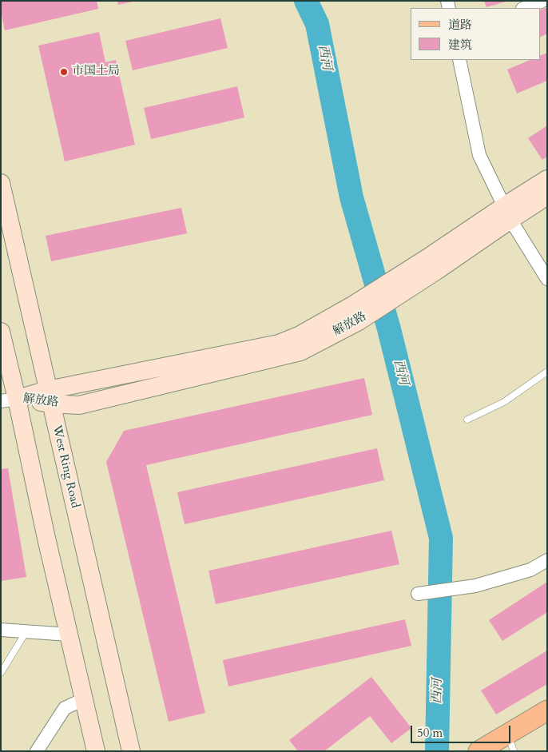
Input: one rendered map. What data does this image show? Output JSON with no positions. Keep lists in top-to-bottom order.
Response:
{
  "streets": {
    "main road": ["解放路", "West Ring Road"]
  },
  "crossings": [
    ["解放路", "West Ring Road"]
  ],
  "water": ["西河"],
  "places": ["市国土局"],
  "legend": ["道路", "建筑"],
  "scale_bar": "50 m"
}
